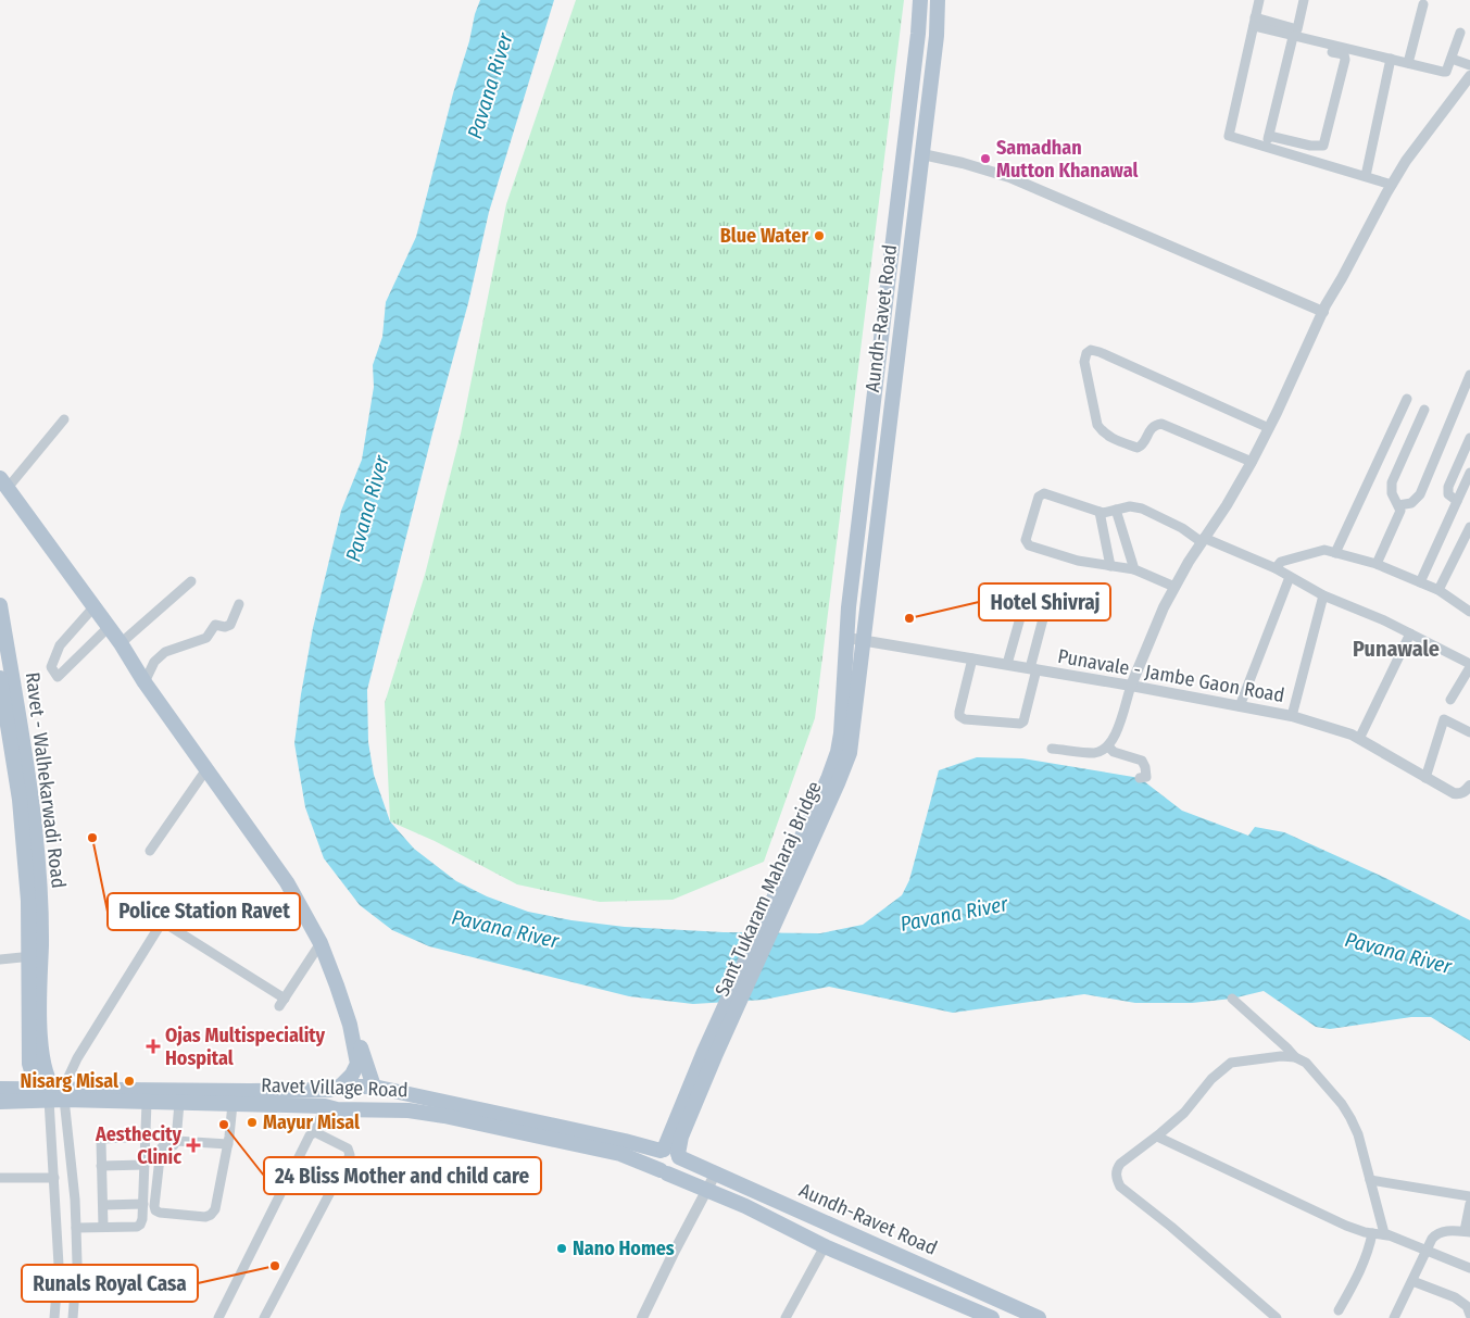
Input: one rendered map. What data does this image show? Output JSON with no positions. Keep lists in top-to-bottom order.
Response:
{
  "streets": {
    "main road": [
      "Aundh-Ravet Road",
      "Ravet - Walhekarwadi Road",
      "Sant Tukaram Maharaj Bridge",
      "Ravet Village Road"
    ],
    "street": ["Punavale - Jambe Gaon Road"]
  },
  "crossings": [
    ["Aundh-Ravet Road", "Punavale - Jambe Gaon Road"],
    ["Aundh-Ravet Road", "Sant Tukaram Maharaj Bridge"],
    ["Aundh-Ravet Road", "Ravet Village Road"],
    ["Ravet - Walhekarwadi Road", "Ravet Village Road"],
    ["Sant Tukaram Maharaj Bridge", "Ravet Village Road"]
  ],
  "districts": ["Punawale"],
  "water": ["Pavana River"],
  "places": {
    "other": [
      "Samadhan Mutton Khanawal",
      "Blue Water",
      "Hotel Shivraj",
      "Police Station Ravet",
      "Nisarg Misal",
      "Mayur Misal",
      "24 Bliss Mother and child care",
      "Nano Homes",
      "Runals Royal Casa"
    ],
    "health": ["Ojas Multispeciality Hospital", "Aesthecity Clinic"]
  }
}
